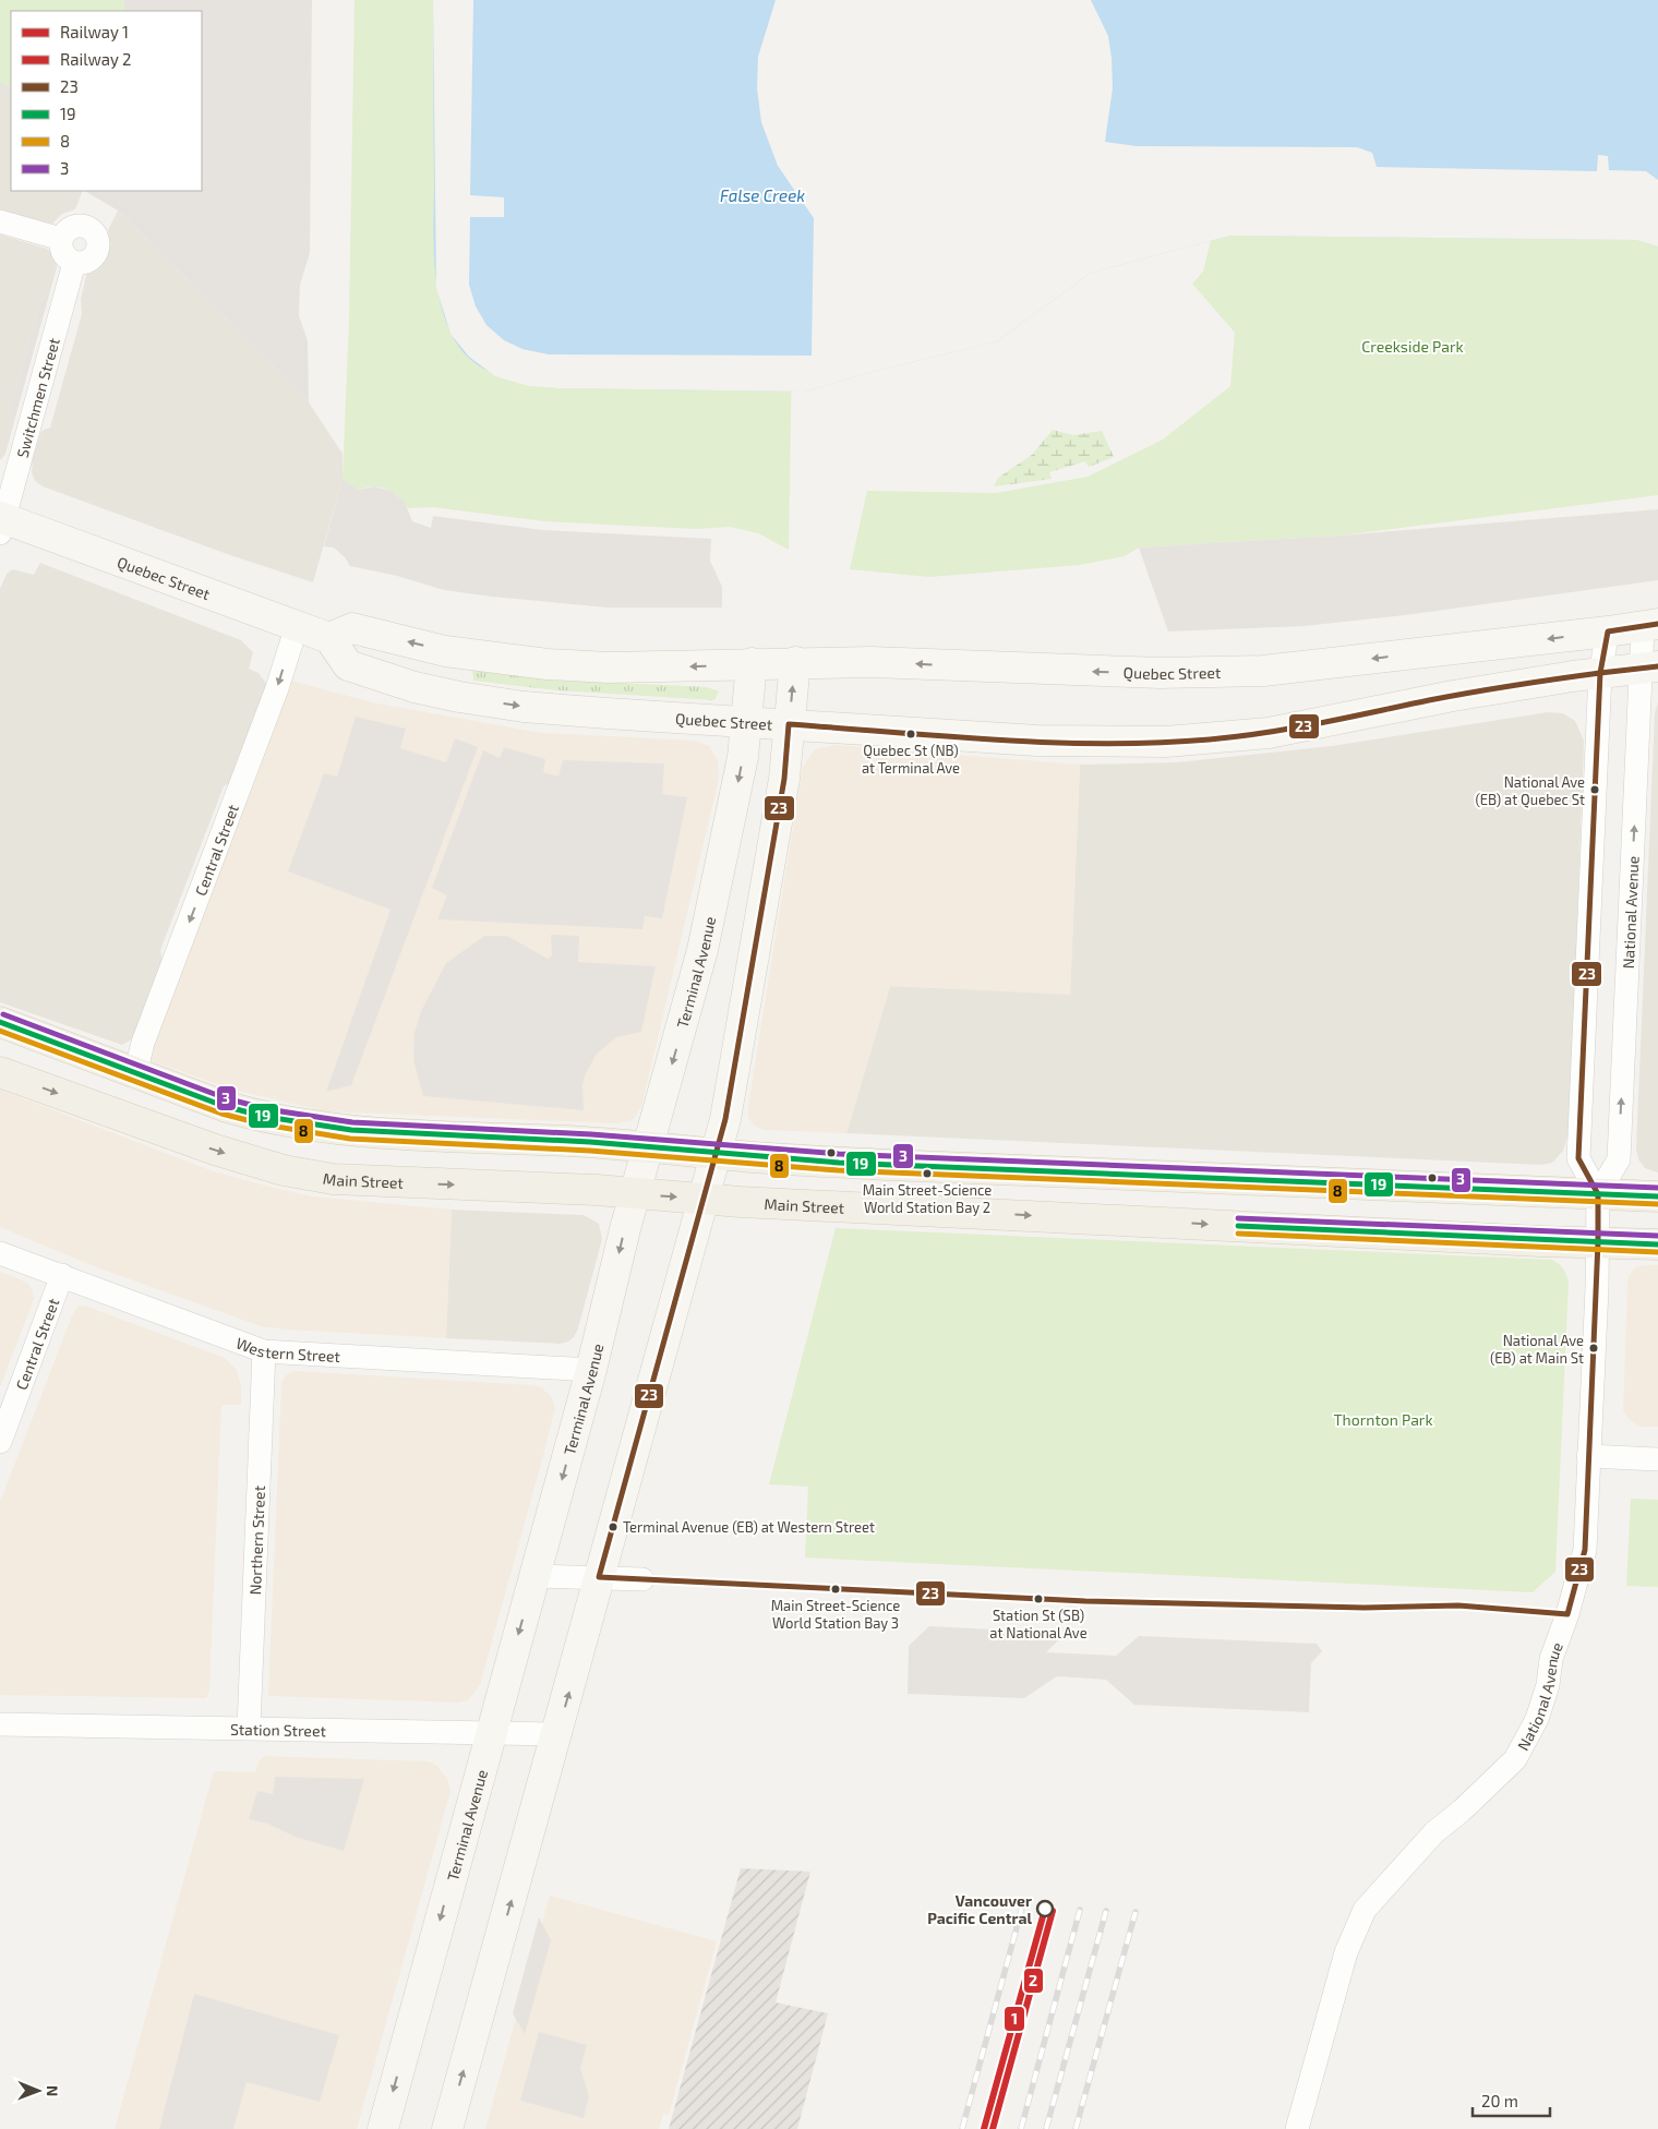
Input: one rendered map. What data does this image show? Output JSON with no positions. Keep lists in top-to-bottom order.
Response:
{
  "streets": {
    "main road": ["Quebec Street", "Terminal Avenue", "Main Street"],
    "street": [
      "Switchmen Street",
      "Central Street",
      "National Avenue",
      "Western Street",
      "Northern Street",
      "Station Street"
    ]
  },
  "crossings": [
    ["Switchmen Street", "Quebec Street"],
    ["Quebec Street", "Central Street"],
    ["Quebec Street", "National Avenue"],
    ["Quebec Street", "Terminal Avenue"],
    ["Central Street", "Western Street"],
    ["National Avenue", "Main Street"],
    ["Terminal Avenue", "Main Street"],
    ["Terminal Avenue", "Western Street"],
    ["Terminal Avenue", "Station Street"],
    ["Western Street", "Northern Street"],
    ["Northern Street", "Station Street"]
  ],
  "one_way": ["Central Street"],
  "water": ["False Creek"],
  "parks": ["Creekside Park", "Thornton Park"],
  "places": [
    "Quebec St (NB) at Terminal Ave",
    "National Ave (EB) at Quebec St",
    "Main Street-Science World Station Bay 2",
    "National Ave (EB) at Main St",
    "Terminal Avenue (EB) at Western Street",
    "Main Street-Science World Station Bay 3",
    "Station St (SB) at National Ave",
    "Vancouver Pacific Central"
  ],
  "lines": [
    "transit line 23",
    "transit line 3",
    "transit line 19",
    "transit line 8",
    "rail line 1",
    "rail line 2"
  ],
  "legend": [
    "Railway 1",
    "Railway 2",
    "23",
    "19",
    "8",
    "3"
  ],
  "scale_bar": "20 m",
  "north": "right"
}
